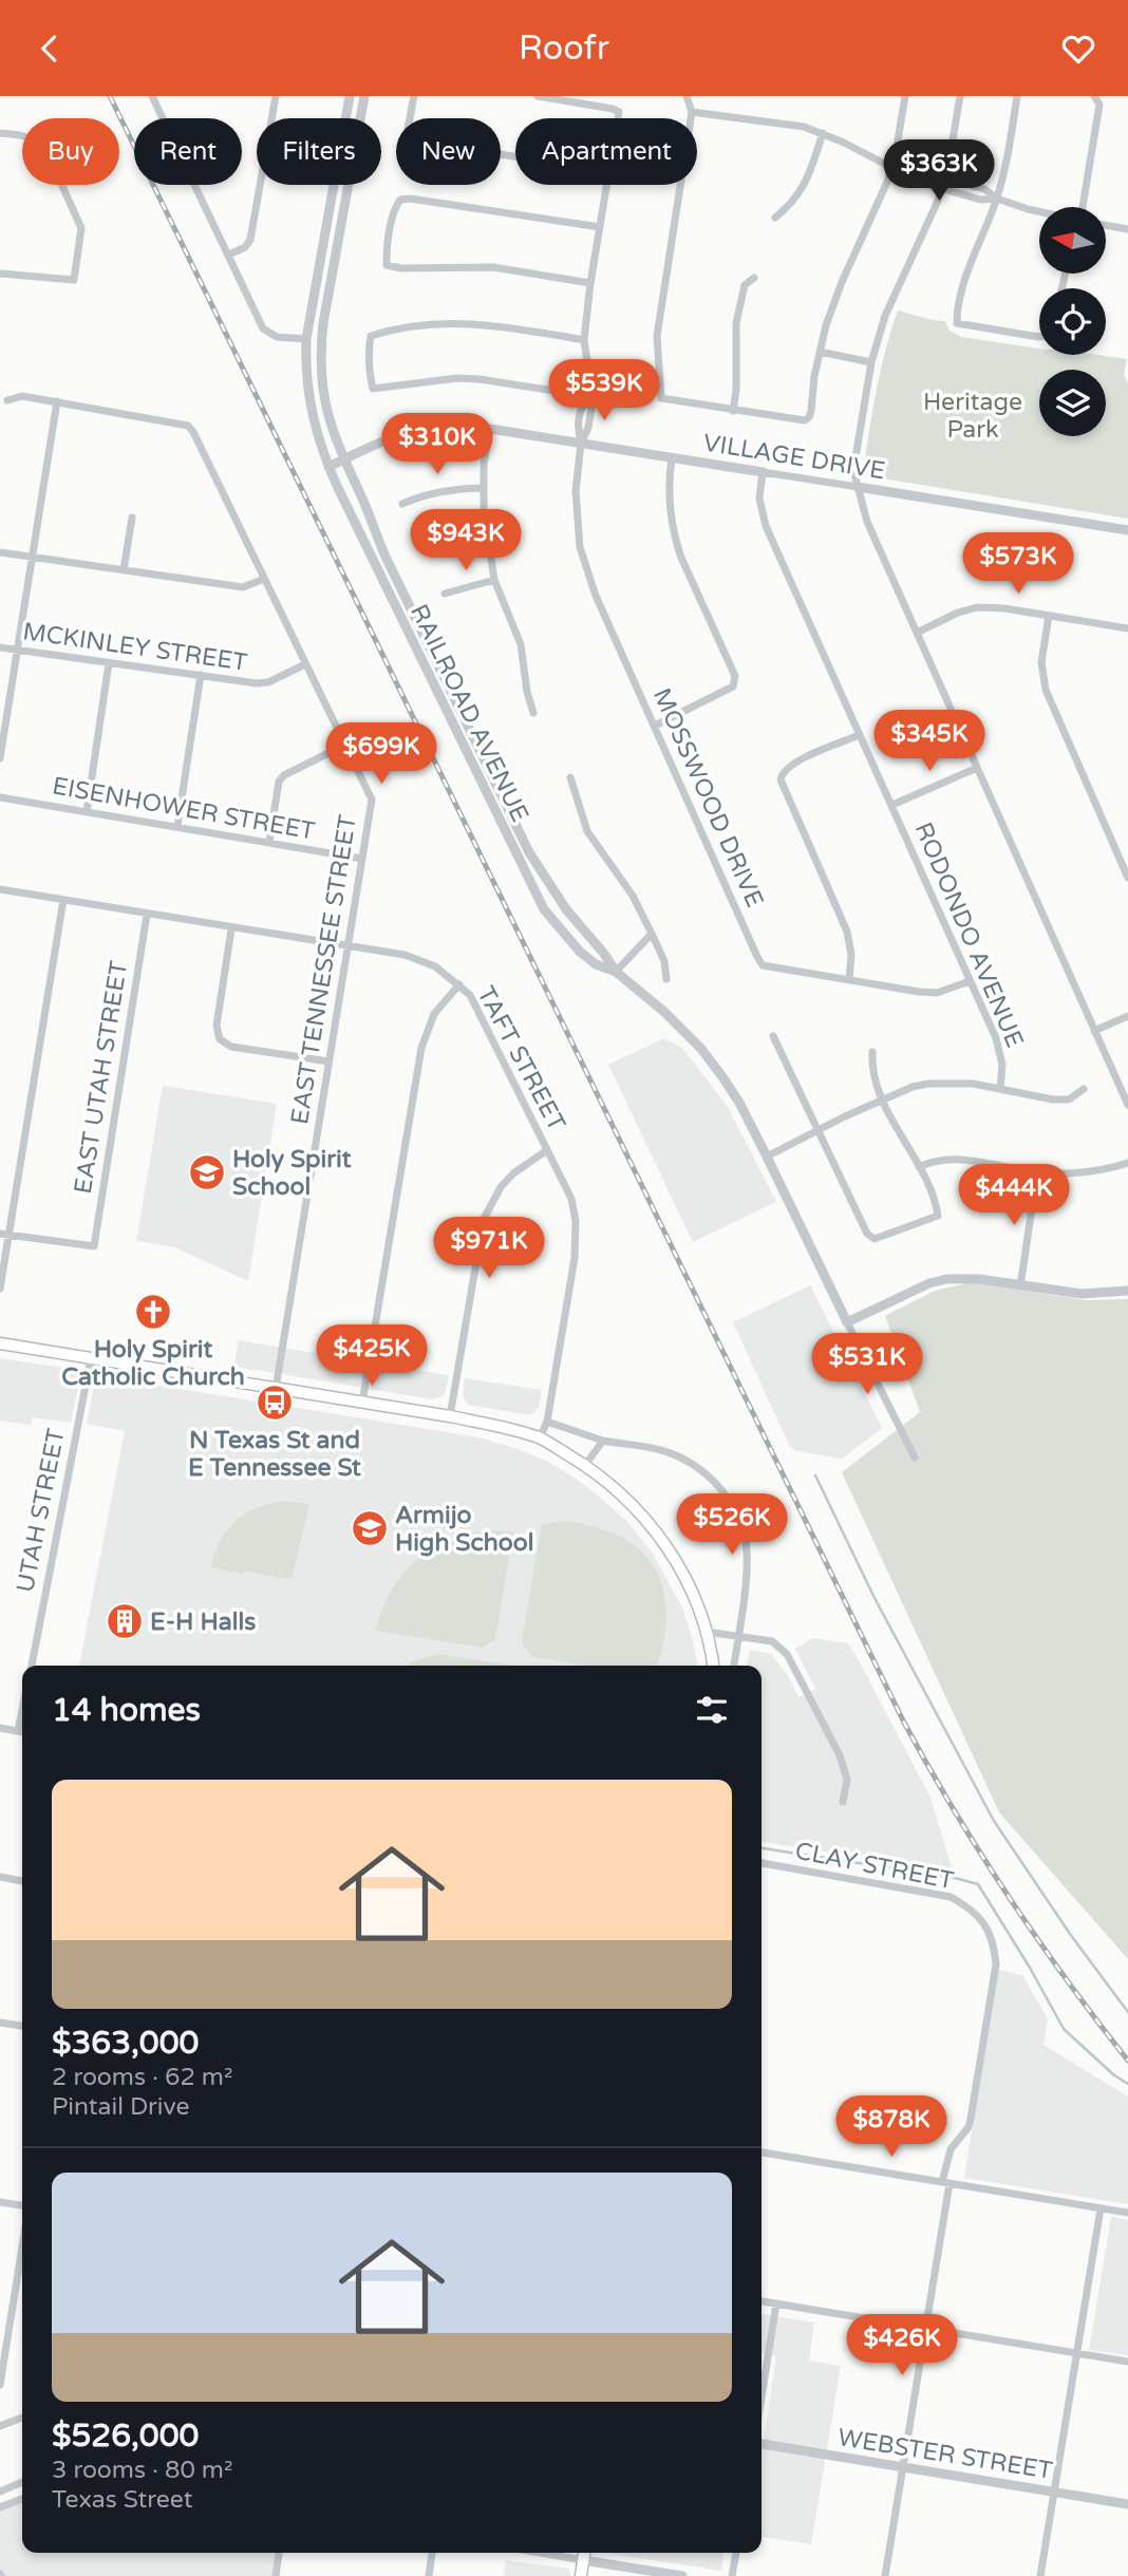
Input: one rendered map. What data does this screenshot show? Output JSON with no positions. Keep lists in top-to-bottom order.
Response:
{
  "streets": {
    "street": [
      "VILLAGE DRIVE",
      "MCKINLEY STREET",
      "RAILROAD AVENUE",
      "MOSSWOOD DRIVE",
      "EISENHOWER STREET",
      "RODONDO AVENUE",
      "EAST TENNESSEE STREET",
      "TAFT STREET",
      "EAST UTAH STREET",
      "UTAH STREET",
      "CLAY STREET",
      "WEBSTER STREET"
    ]
  },
  "crossings": [
    ["VILLAGE DRIVE", "RAILROAD AVENUE"],
    ["VILLAGE DRIVE", "MOSSWOOD DRIVE"],
    ["VILLAGE DRIVE", "RODONDO AVENUE"],
    ["MCKINLEY STREET", "EAST TENNESSEE STREET"],
    ["MOSSWOOD DRIVE", "RODONDO AVENUE"],
    ["EISENHOWER STREET", "EAST TENNESSEE STREET"],
    ["EAST TENNESSEE STREET", "TAFT STREET"],
    ["TAFT STREET", "EAST UTAH STREET"]
  ],
  "parks": ["Heritage Park"],
  "places": {
    "school or university": ["Holy Spirit School", "Armijo High School"],
    "church": ["Holy Spirit Catholic Church"],
    "bus stop": ["N Texas St and E Tennessee St"],
    "building": ["E-H Halls"]
  },
  "north": "left",
  "page": {
    "header": "Roofr",
    "chip": [
      "Buy",
      "Rent",
      "Filters",
      "New",
      "Apartment"
    ],
    "price": [
      "$363K",
      "$539K",
      "$310K",
      "$943K",
      "$573K",
      "$345K",
      "$699K",
      "$444K",
      "$971K",
      "$425K",
      "$531K",
      "$526K",
      "$878K",
      "$426K"
    ],
    "heading": "14 homes",
    "list": [
      {
        "name": "$363,000",
        "note": "2 rooms · 62 m² · Pintail Drive"
      },
      {
        "name": "$526,000",
        "note": "3 rooms · 80 m² · Texas Street"
      }
    ]
  }
}
